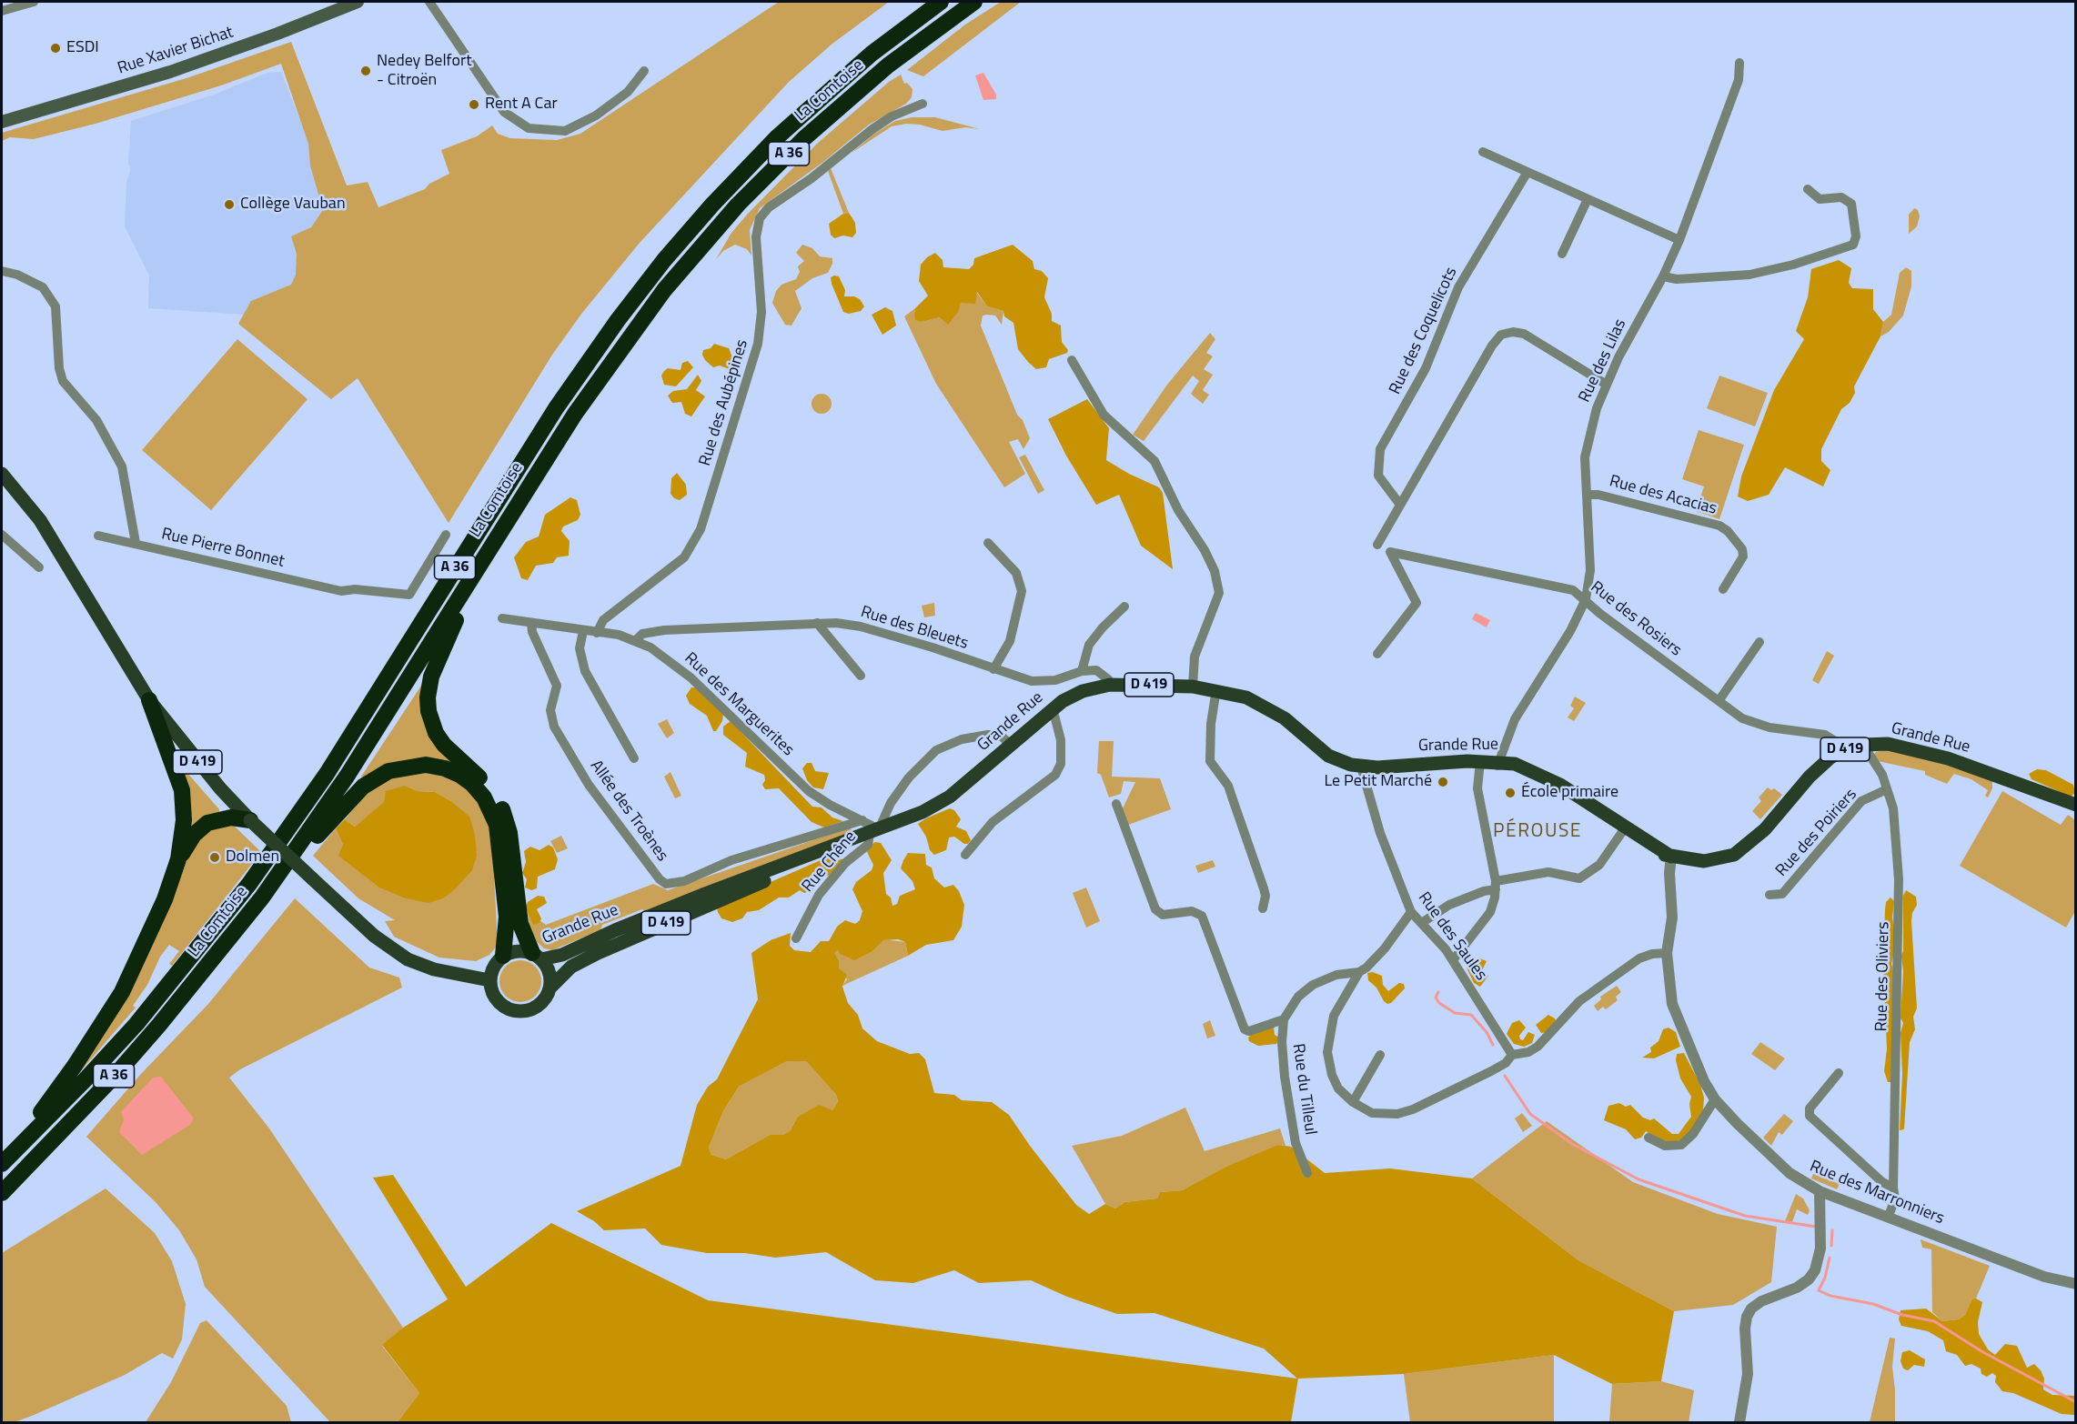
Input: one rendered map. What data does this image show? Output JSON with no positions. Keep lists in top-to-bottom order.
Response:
{
  "streets": {
    "highway": ["La Comtoise", "A 36"],
    "main road": ["Rue Xavier Bichat", "D 419", "Grande Rue"],
    "street": [
      "Rue des Coquelicots",
      "Rue des Lilas",
      "Rue des Aubépines",
      "Rue des Acacias",
      "Rue Pierre Bonnet",
      "Rue des Rosiers",
      "Rue des Bleuets",
      "Rue des Marguerites",
      "Allée des Troènes",
      "Rue des Poiriers",
      "Rue Chêne",
      "Rue des Saules",
      "Rue des Oliviers",
      "Rue du Tilleul",
      "Rue des Marronniers"
    ]
  },
  "crossings": [
    ["Rue des Lilas", "Rue des Acacias"],
    ["Rue des Lilas", "Rue des Rosiers"],
    ["Rue des Lilas", "Grande Rue"],
    ["Rue des Aubépines", "Rue des Marguerites"],
    ["Rue des Rosiers", "Grande Rue"],
    ["Rue des Bleuets", "Rue des Marguerites"],
    ["D 419", "Grande Rue"],
    ["Rue des Marguerites", "Grande Rue"],
    ["Rue des Marguerites", "Allée des Troènes"],
    ["Rue des Marguerites", "Rue Chêne"],
    ["Grande Rue", "Rue Chêne"],
    ["Grande Rue", "Rue des Saules"],
    ["Grande Rue", "Rue des Oliviers"],
    ["Grande Rue", "Rue des Marronniers"],
    ["Rue des Poiriers", "Rue des Oliviers"],
    ["Rue des Oliviers", "Rue des Marronniers"]
  ],
  "districts": ["PÉROUSE"],
  "places": [
    "ESDI",
    "Nedey Belfort - Citroën",
    "Rent A Car",
    "Collège Vauban",
    "Le Petit Marché",
    "École primaire",
    "Dolmen"
  ]
}
